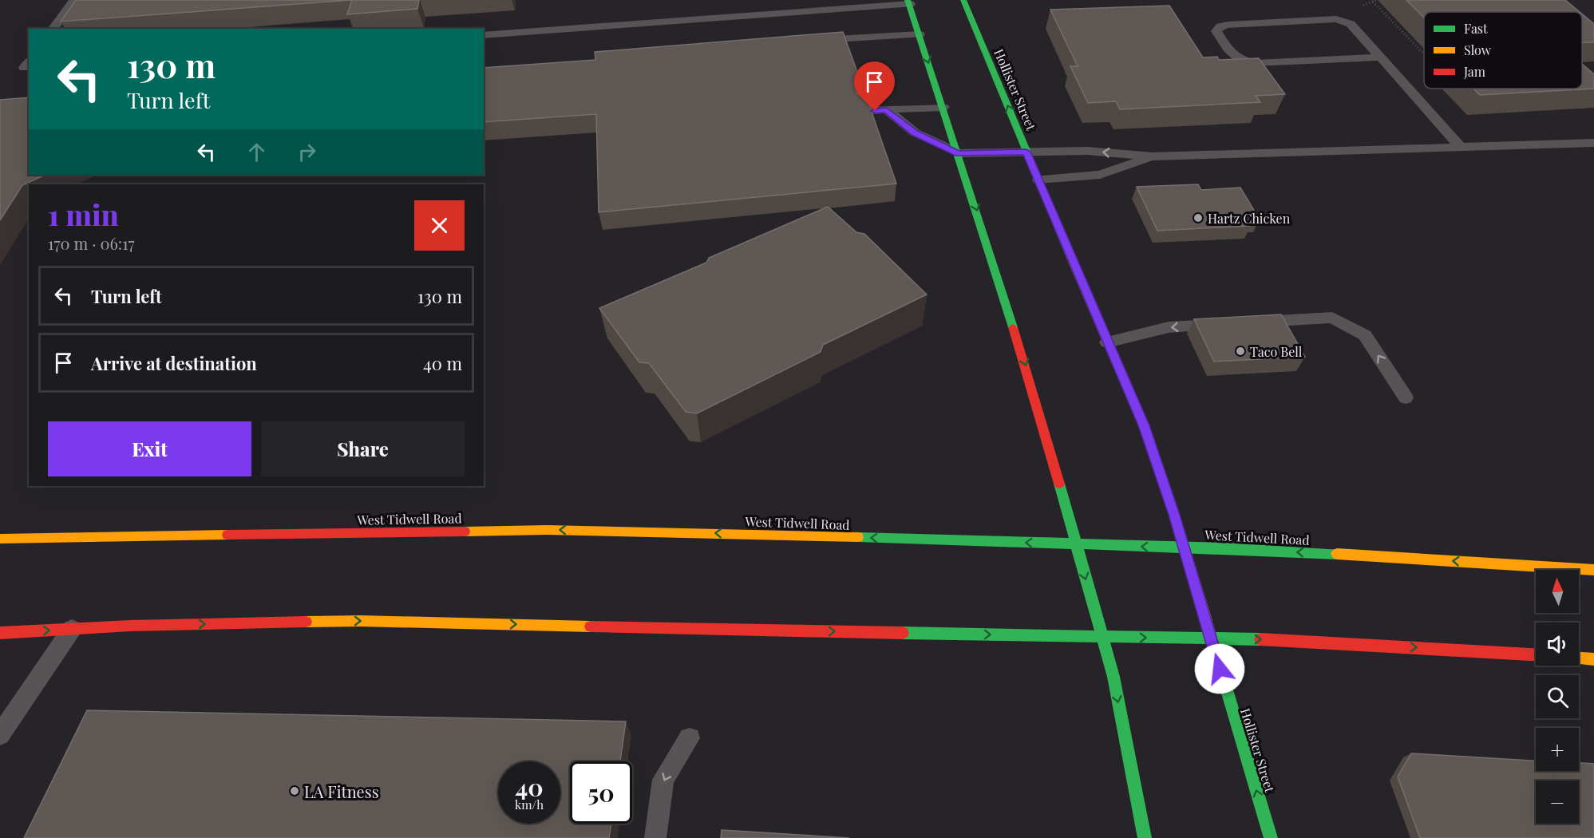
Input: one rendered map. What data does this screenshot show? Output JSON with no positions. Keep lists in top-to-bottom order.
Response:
{
  "streets": {
    "main road": ["Hollister Street", "West Tidwell Road"]
  },
  "crossings": [
    ["Hollister Street", "West Tidwell Road"]
  ],
  "places": ["Hartz Chicken", "Taco Bell", "LA Fitness"],
  "legend": ["Fast", "Slow", "Jam"],
  "north": "top",
  "page": {
    "turn": ["130 m", "Turn left"],
    "heading": ["1 min", "170 m · 06:17"],
    "list": [
      {
        "name": "Turn left",
        "value": "130 m"
      },
      {
        "name": "Arrive at destination",
        "value": "40 m"
      }
    ],
    "buttons": ["Exit", "Share"],
    "map_buttons": ["+", "−"],
    "speed": "40 km/h",
    "limit": "50"
  }
}
